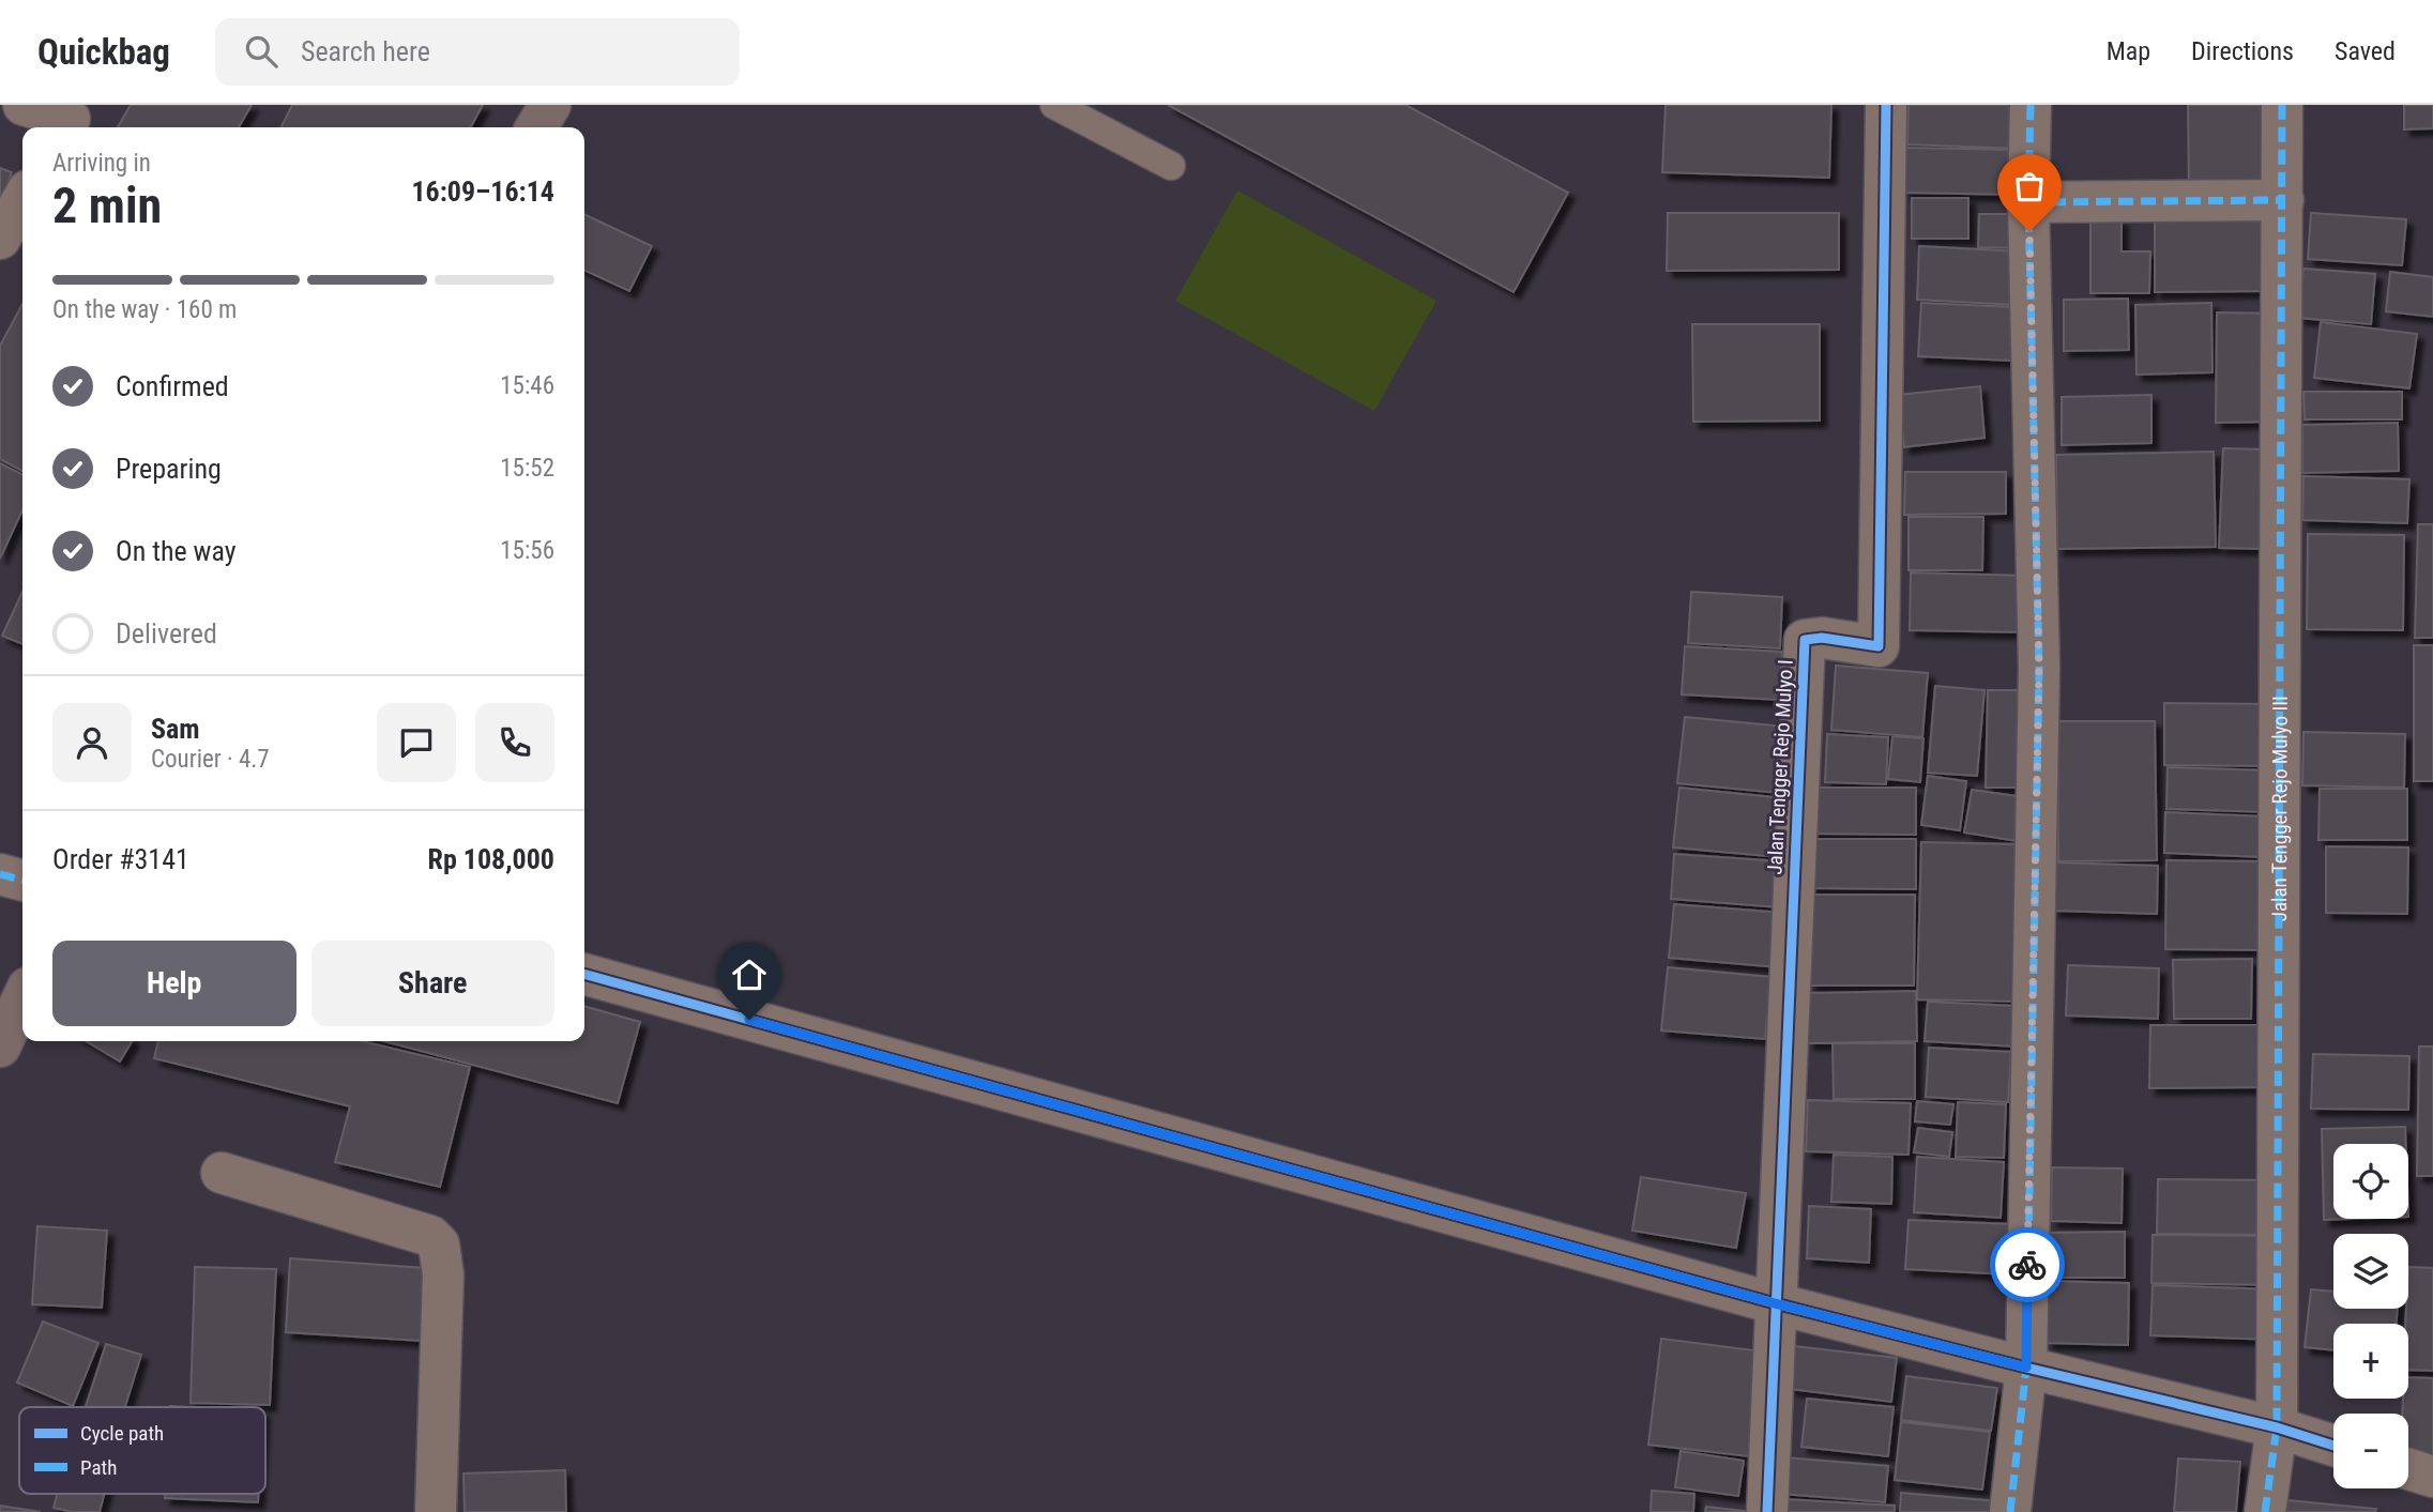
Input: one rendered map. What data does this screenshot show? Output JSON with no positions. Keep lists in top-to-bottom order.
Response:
{
  "streets": {
    "street": ["Jalan Tengger Rejo Mulyo I", "Jalan Tengger Rejo Mulyo III"]
  },
  "legend": ["Cycle path", "Path"],
  "page": {
    "header": "Quickbag",
    "search": "Search here",
    "nav": ["Map", "Directions", "Saved"],
    "heading": ["2 min", "Arriving in", "16:09–16:14"],
    "panel": [
      "Sam",
      "Courier · 4.7",
      "Order #3141",
      "Rp 108,000"
    ],
    "bar": "On the way · 160 m",
    "list": [
      ["Confirmed", "15:46"],
      ["Preparing", "15:52"],
      ["On the way", "15:56"],
      "Delivered"
    ],
    "buttons": ["Help", "Share"],
    "map_buttons": ["+", "−"]
  }
}
